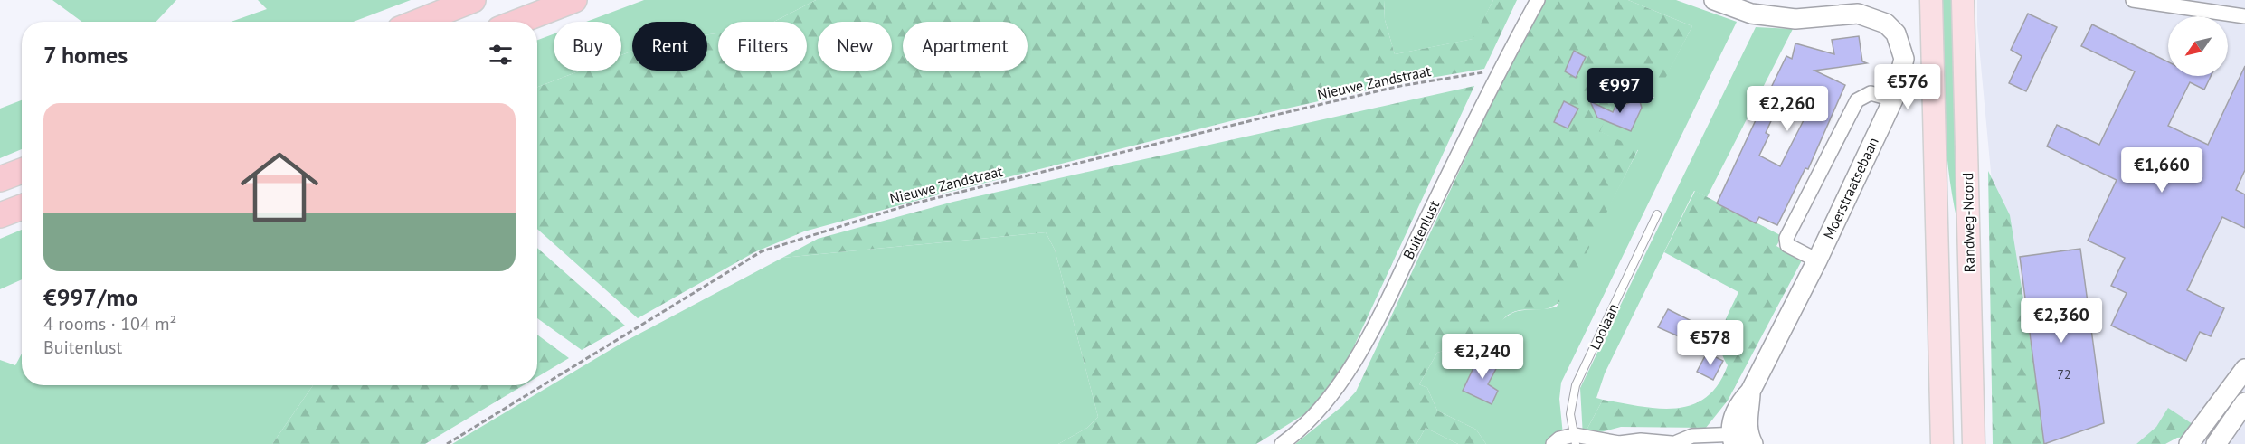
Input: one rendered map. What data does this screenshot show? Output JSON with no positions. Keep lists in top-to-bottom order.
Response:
{
  "streets": {
    "main road": ["Randweg-Noord"],
    "street": ["Moerstraatsebaan", "Buitenlust"],
    "lane": ["Loolaan"],
    "path": ["Nieuwe Zandstraat"]
  },
  "crossings": [
    ["Nieuwe Zandstraat", "Buitenlust"]
  ],
  "house_numbers": ["72"],
  "north": "bottom left",
  "page": {
    "chip": [
      "Buy",
      "Rent",
      "Filters",
      "New",
      "Apartment"
    ],
    "heading": "7 homes",
    "price": [
      "€576",
      "€997",
      "€2,260",
      "€1,660",
      "€2,360",
      "€578",
      "€2,240"
    ],
    "list": [
      {
        "name": "€997/mo",
        "note": "4 rooms · 104 m² · Buitenlust"
      }
    ]
  }
}
